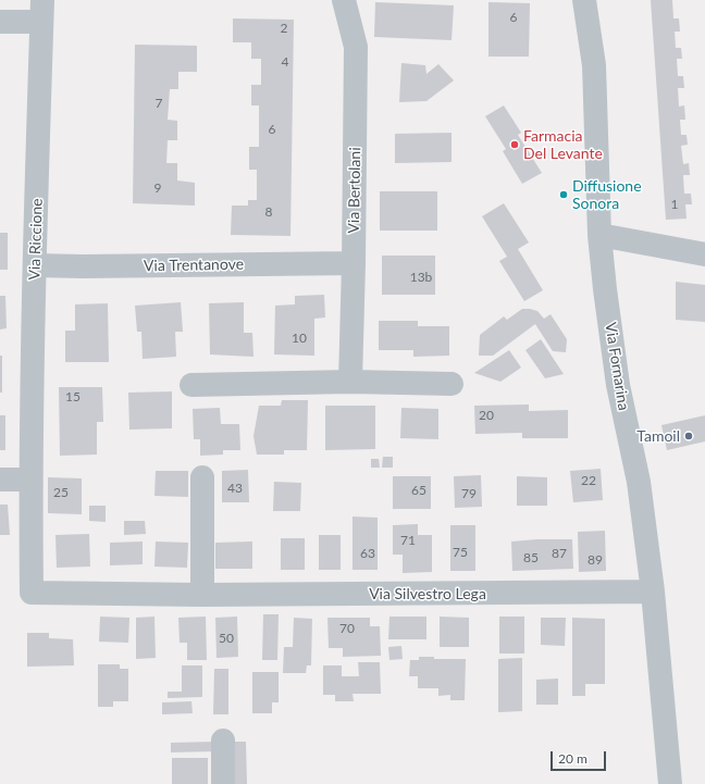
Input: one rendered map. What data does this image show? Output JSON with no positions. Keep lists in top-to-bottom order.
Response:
{
  "streets": {
    "street": [
      "Via Bertolani",
      "Via Riccione",
      "Via Trentanove",
      "Via Fornarina",
      "Via Silvestro Lega"
    ]
  },
  "crossings": [
    ["Via Bertolani", "Via Trentanove"],
    ["Via Riccione", "Via Trentanove"],
    ["Via Riccione", "Via Silvestro Lega"],
    ["Via Fornarina", "Via Silvestro Lega"]
  ],
  "places": ["Farmacia Del Levante", "Diffusione Sonora", "Tamoil"],
  "house_numbers": [
    "6",
    "2",
    "4",
    "7",
    "6",
    "9",
    "1",
    "8",
    "13b",
    "10",
    "15",
    "20",
    "22",
    "43",
    "65",
    "25",
    "79",
    "71",
    "75",
    "63",
    "87",
    "85",
    "89",
    "70",
    "50"
  ],
  "scale_bar": "20 m"
}
